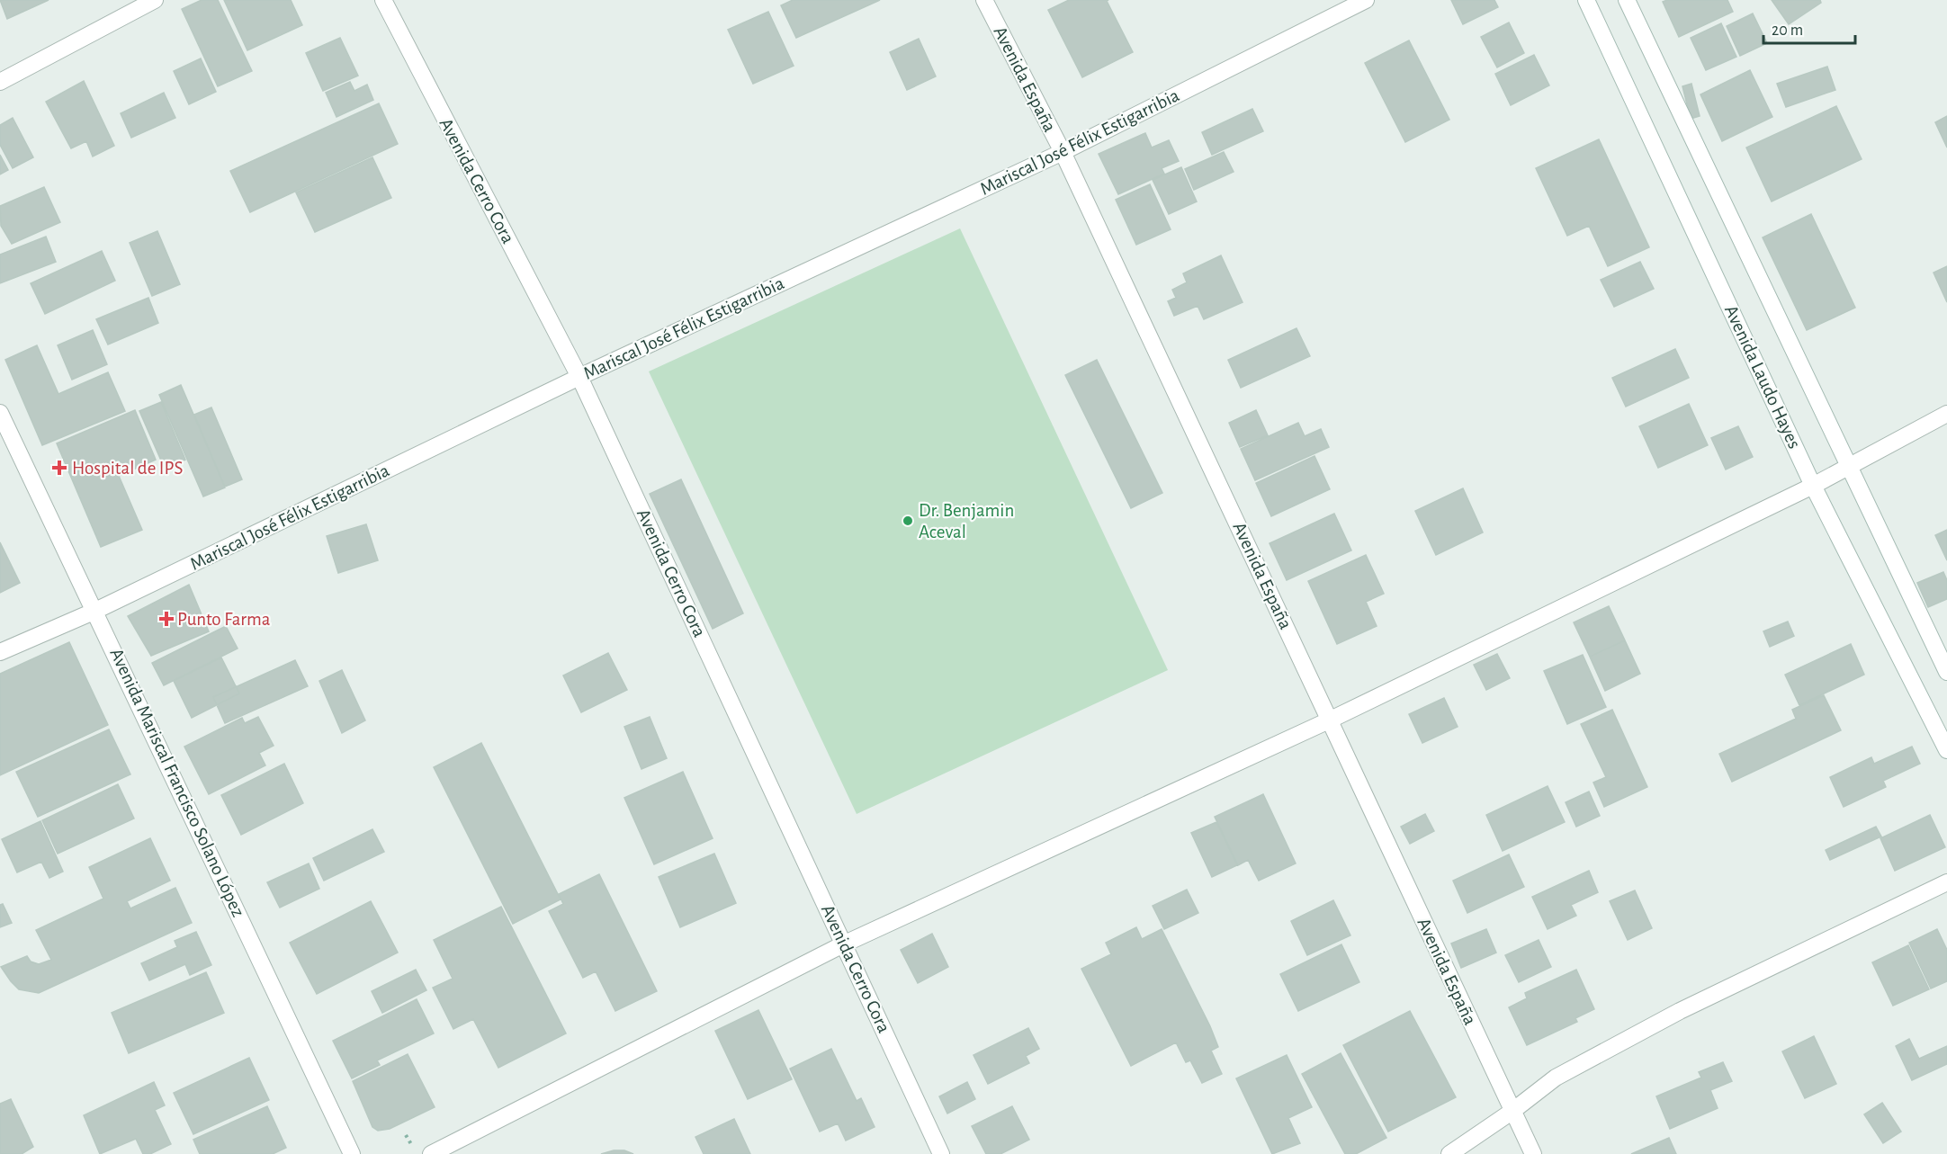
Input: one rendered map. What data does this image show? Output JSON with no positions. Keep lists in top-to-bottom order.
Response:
{
  "streets": {
    "street": [
      "Avenida España",
      "Mariscal José Félix Estigarribia",
      "Avenida Cerro Cora",
      "Avenida Laudo Hayes",
      "Avenida Mariscal Francisco Solano López"
    ]
  },
  "crossings": [
    ["Avenida España", "Mariscal José Félix Estigarribia"],
    ["Mariscal José Félix Estigarribia", "Avenida Cerro Cora"],
    ["Mariscal José Félix Estigarribia", "Avenida Mariscal Francisco Solano López"]
  ],
  "places": {
    "health": ["Hospital de IPS", "Punto Farma"],
    "other": ["Dr. Benjamin Aceval"]
  },
  "scale_bar": "20 m"
}
